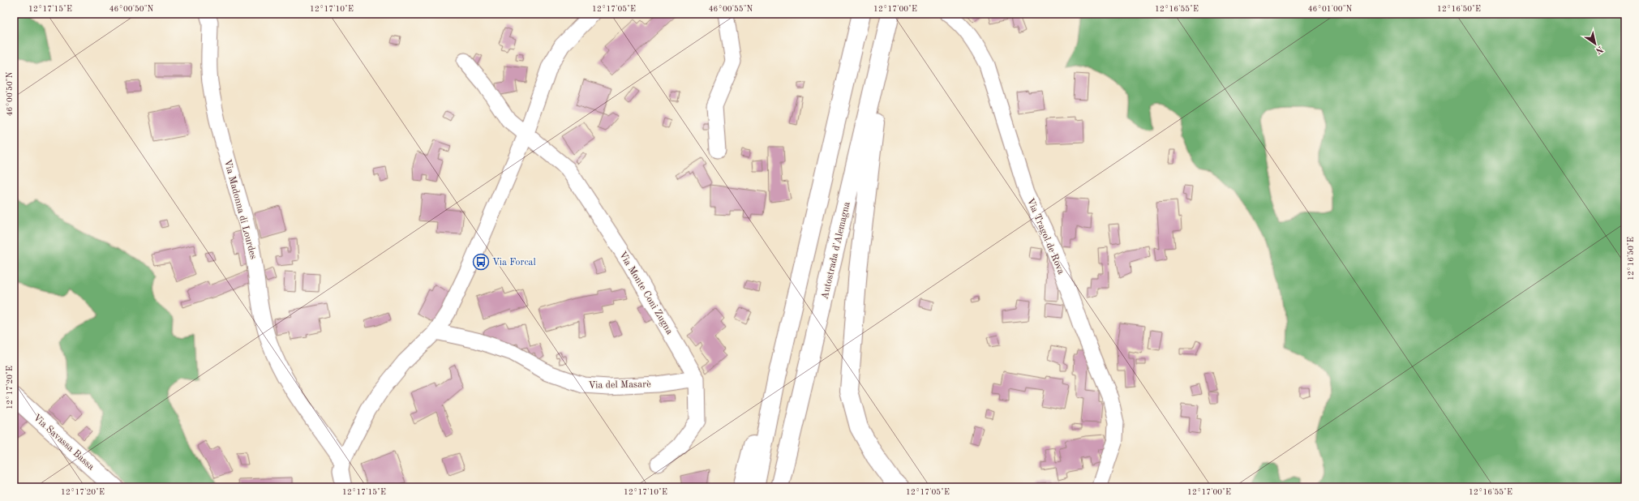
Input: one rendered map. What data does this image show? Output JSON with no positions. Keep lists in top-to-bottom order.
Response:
{
  "streets": {
    "main road": ["Autostrada d'Alemagna", "Via Savassa Bassa"],
    "street": [
      "Via Madonna di Lourdes",
      "Via Tragol de Rova",
      "Via Monte Coni Zugna",
      "Via del Masarè"
    ]
  },
  "crossings": [
    ["Via Monte Coni Zugna", "Via del Masarè"]
  ],
  "places": {
    "bus stop": ["Via Forcal"]
  },
  "north": "bottom right",
  "coordinates": [
    "12°17'15\"E",
    "46°00'50\"N",
    "12°17'10\"E",
    "12°17'05\"E",
    "46°00'55\"N",
    "12°17'00\"E",
    "12°16'55\"E",
    "46°01'00\"N",
    "12°16'50\"E",
    "12°17'20\"E"
  ]
}
